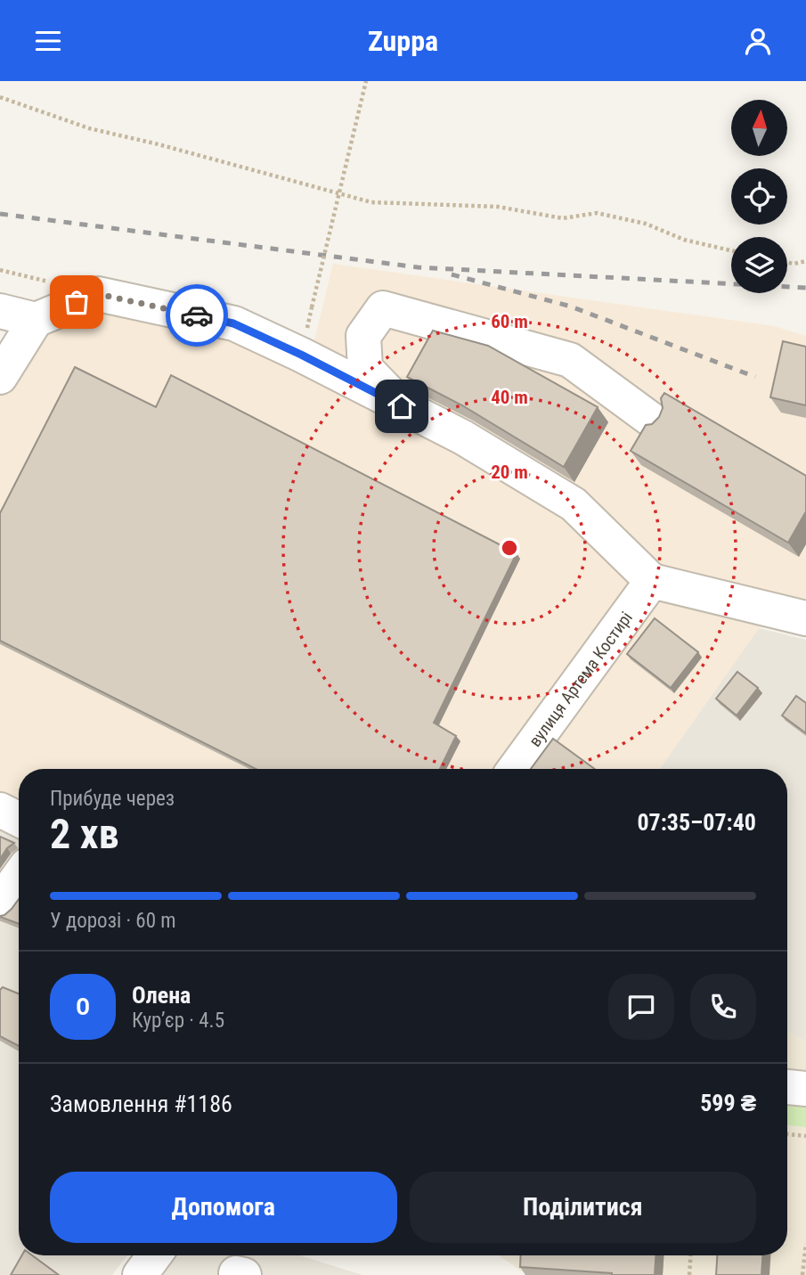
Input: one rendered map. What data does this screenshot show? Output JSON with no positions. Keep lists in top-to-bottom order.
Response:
{
  "streets": {
    "street": ["вулиця Артема Костирі"]
  },
  "north": "top",
  "page": {
    "header": "Zuppa",
    "heading": ["2 хв", "Прибуде через", "07:35–07:40"],
    "panel": [
      "Олена",
      "Кур’єр · 4.5",
      "Замовлення #1186",
      "599 ₴"
    ],
    "bar": "У дорозі · 60 m",
    "round": "О",
    "buttons": ["Допомога", "Поділитися"]
  },
  "rings": ["60 m", "40 m", "20 m"]
}
